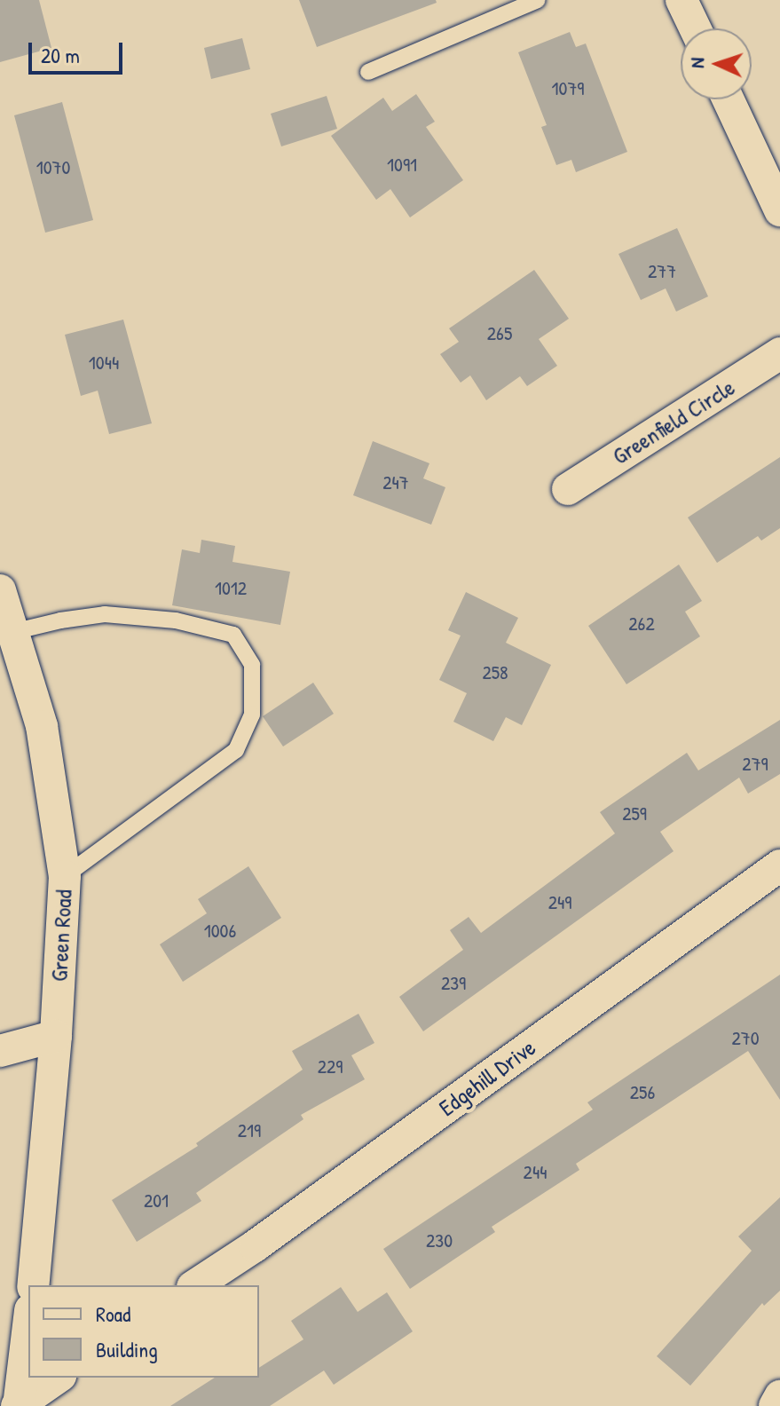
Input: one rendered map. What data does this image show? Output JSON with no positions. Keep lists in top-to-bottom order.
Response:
{
  "streets": {
    "street": ["Greenfield Circle", "Green Road", "Edgehill Drive"]
  },
  "house_numbers": [
    "1079",
    "1091",
    "1070",
    "277",
    "265",
    "1044",
    "247",
    "1012",
    "262",
    "258",
    "279",
    "259",
    "249",
    "1006",
    "239",
    "270",
    "229",
    "256",
    "219",
    "244",
    "201",
    "230"
  ],
  "legend": ["Road", "Building"],
  "scale_bar": "20 m",
  "north": "left"
}
